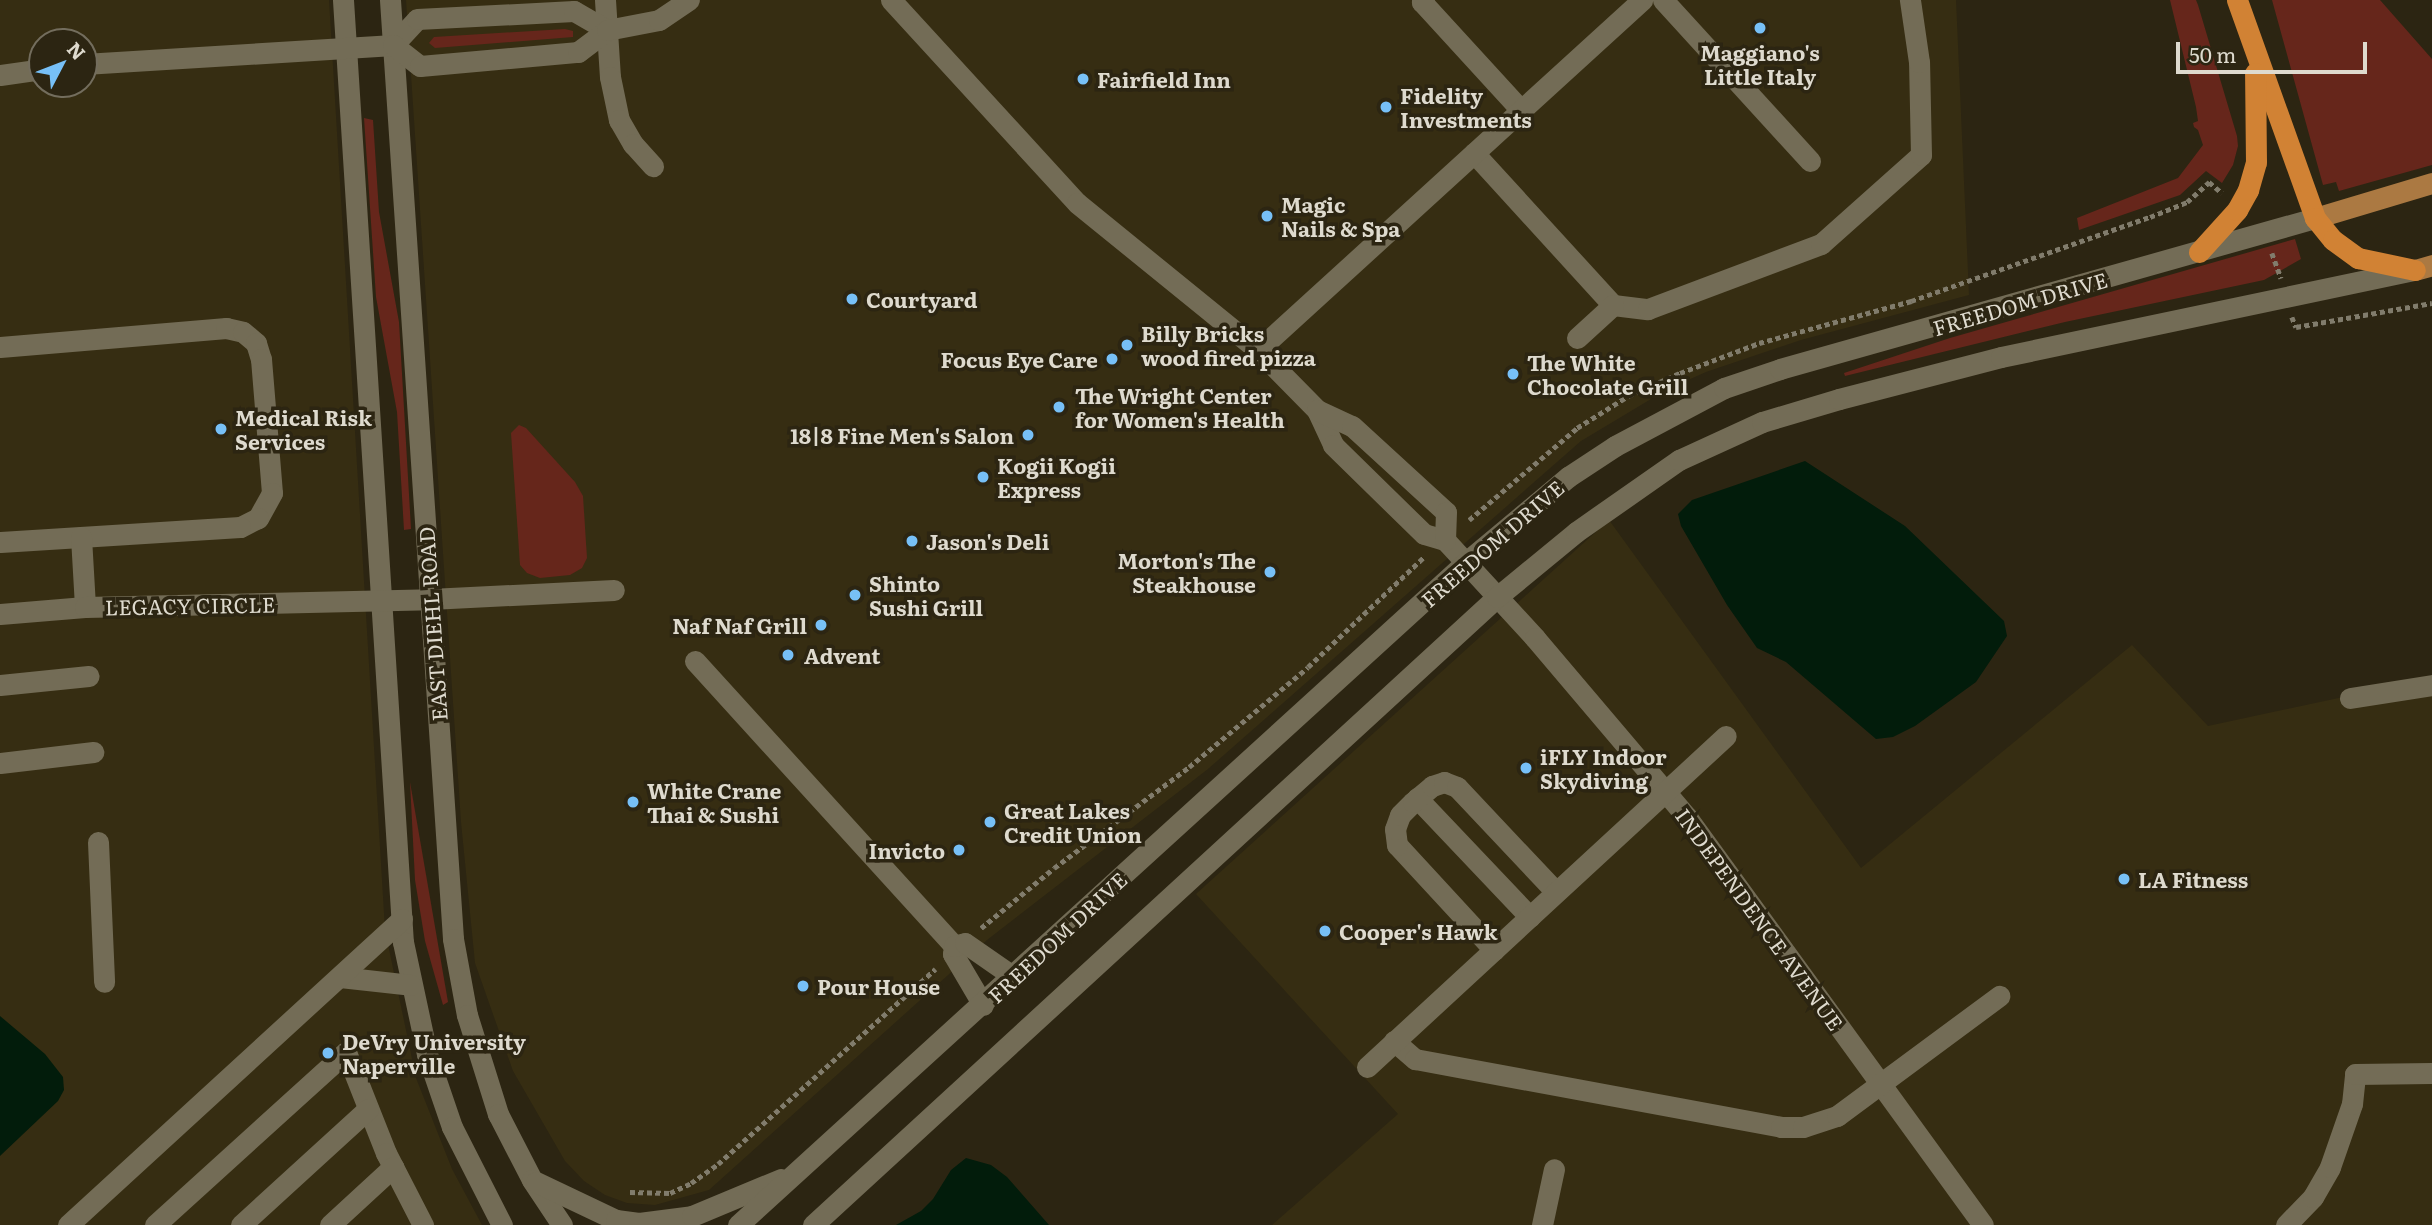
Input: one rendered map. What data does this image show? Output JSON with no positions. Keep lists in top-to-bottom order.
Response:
{
  "streets": {
    "main road": ["FREEDOM DRIVE"],
    "street": ["LEGACY CIRCLE", "EAST DIEHL ROAD", "INDEPENDENCE AVENUE"]
  },
  "crossings": [
    ["FREEDOM DRIVE", "INDEPENDENCE AVENUE"],
    ["LEGACY CIRCLE", "EAST DIEHL ROAD"]
  ],
  "places": [
    "Maggiano's Little Italy",
    "Fairfield Inn",
    "Fidelity Investments",
    "Magic Nails & Spa",
    "Courtyard",
    "Billy Bricks wood fired pizza",
    "Focus Eye Care",
    "The White Chocolate Grill",
    "The Wright Center for Women's Health",
    "Medical Risk Services",
    "18|8 Fine Men's Salon",
    "Kogii Kogii Express",
    "Jason's Deli",
    "Morton's The Steakhouse",
    "Shinto Sushi Grill",
    "Naf Naf Grill",
    "Advent",
    "iFLY Indoor Skydiving",
    "White Crane Thai & Sushi",
    "Great Lakes Credit Union",
    "Invicto",
    "LA Fitness",
    "Cooper's Hawk",
    "Pour House",
    "DeVry University Naperville"
  ],
  "scale_bar": "50 m",
  "north": "top right"
}
